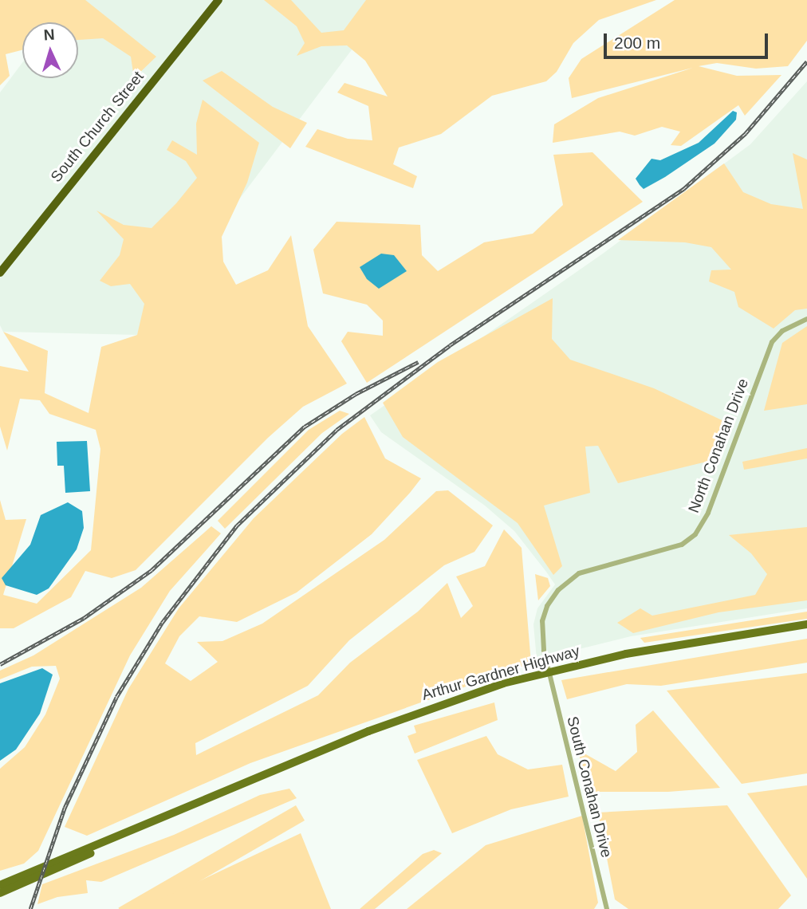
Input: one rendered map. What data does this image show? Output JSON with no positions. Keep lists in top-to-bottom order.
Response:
{
  "streets": {
    "highway": ["South Church Street"],
    "main road": ["Arthur Gardner Highway"],
    "street": ["North Conahan Drive", "South Conahan Drive"]
  },
  "crossings": [
    ["North Conahan Drive", "Arthur Gardner Highway"],
    ["North Conahan Drive", "South Conahan Drive"],
    ["Arthur Gardner Highway", "South Conahan Drive"]
  ],
  "scale_bar": "200 m",
  "north": "top"
}
